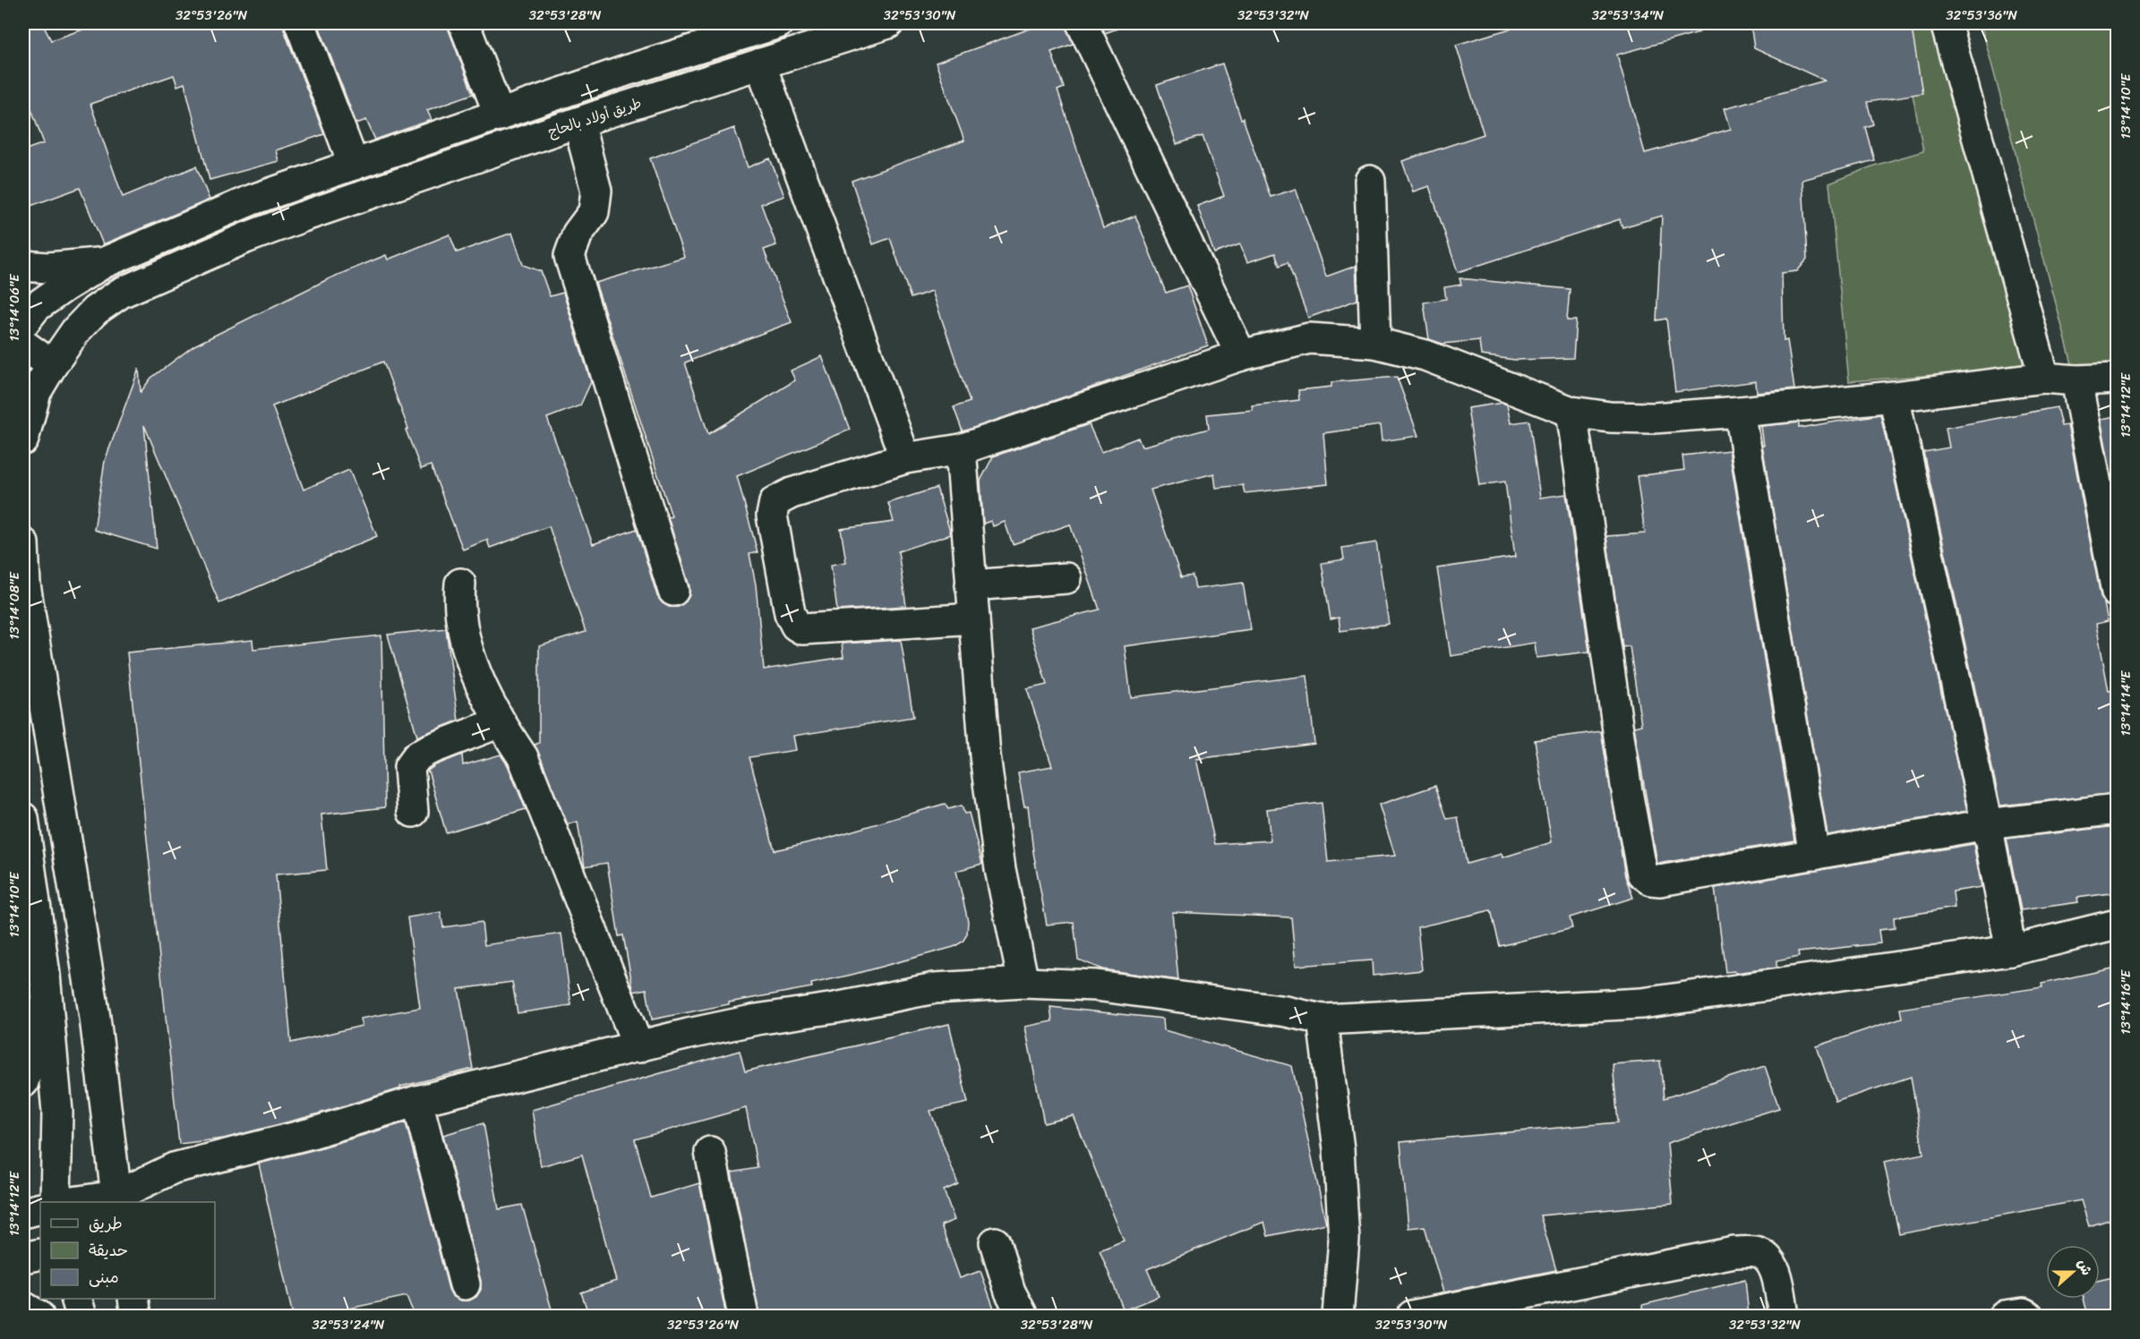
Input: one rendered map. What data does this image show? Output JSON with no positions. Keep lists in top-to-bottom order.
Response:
{
  "streets": {
    "street": ["طريق أولاد بالحاج"]
  },
  "legend": ["طريق", "حديقة", "مبنى"],
  "north": "right",
  "coordinates": [
    "32°53'26\"N",
    "32°53'28\"N",
    "32°53'30\"N",
    "32°53'32\"N",
    "32°53'34\"N",
    "32°53'36\"N",
    "13°14'10\"E",
    "13°14'06\"E",
    "13°14'12\"E",
    "13°14'08\"E",
    "13°14'14\"E",
    "13°14'16\"E",
    "32°53'24\"N"
  ]
}
